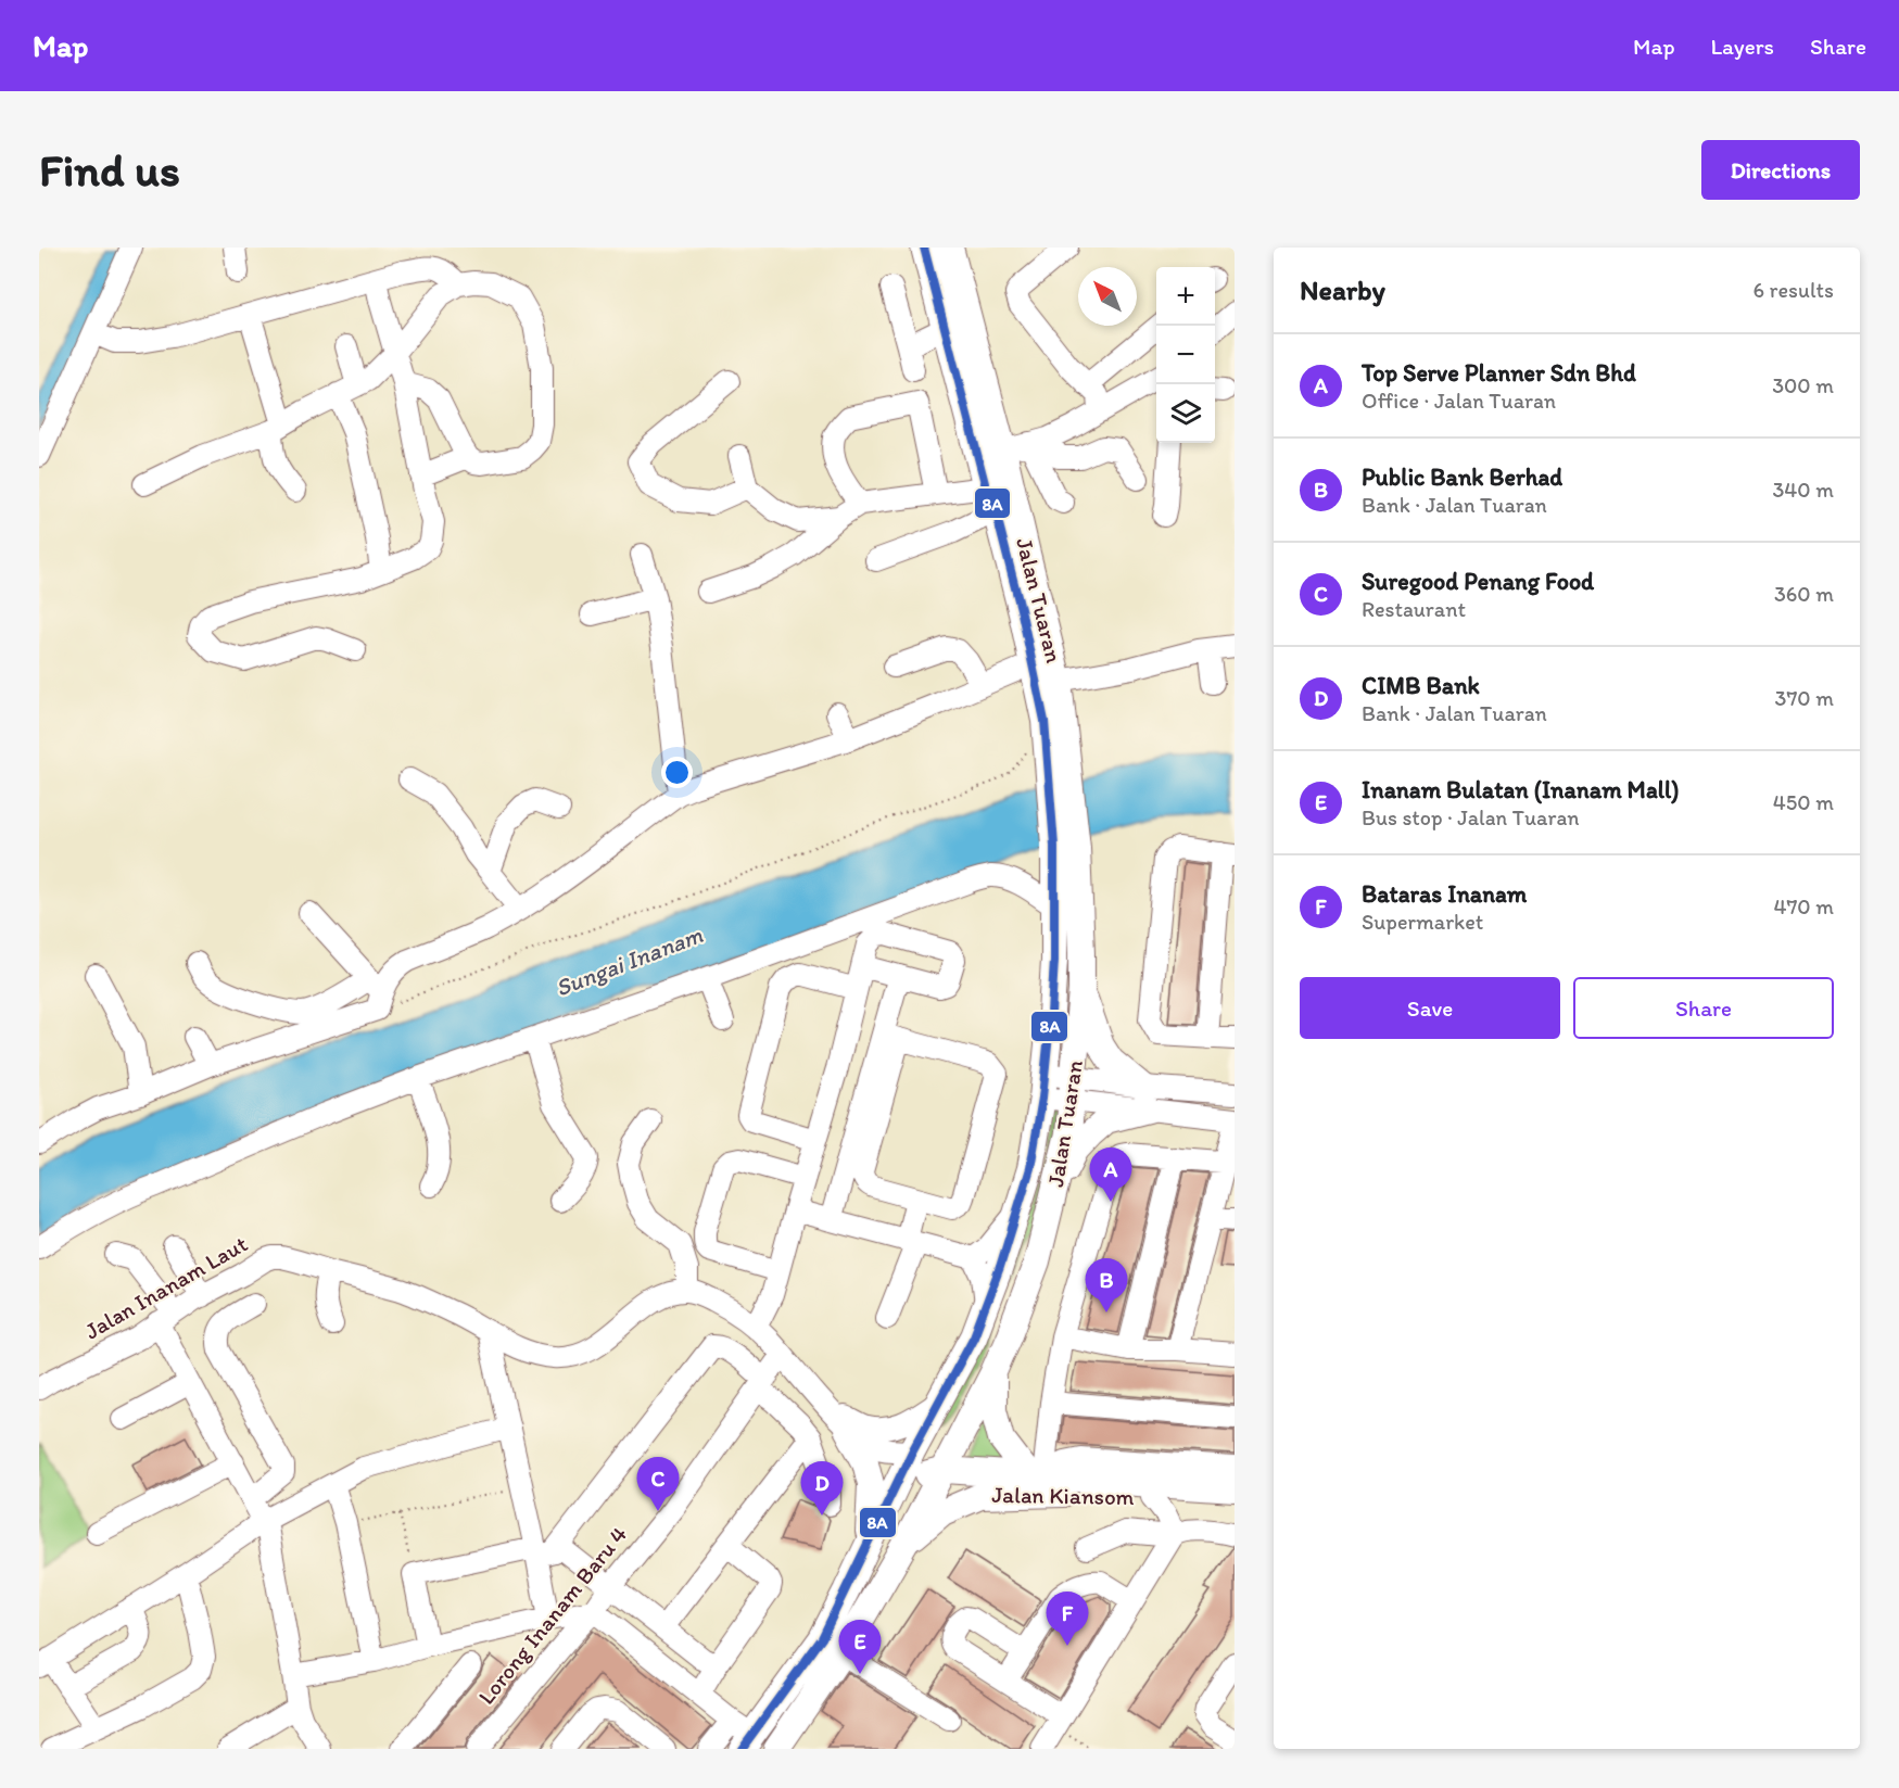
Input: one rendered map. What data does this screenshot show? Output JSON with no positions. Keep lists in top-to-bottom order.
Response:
{
  "streets": {
    "main road": ["Jalan Tuaran", "Jalan Kiansom"],
    "street": ["Jalan Inanam Laut", "Lorong Inanam Baru 4"]
  },
  "crossings": [
    ["Jalan Tuaran", "Jalan Kiansom"],
    ["Jalan Tuaran", "Lorong Inanam Baru 4"]
  ],
  "water": ["Sungai Inanam"],
  "lines": ["transit line 8A"],
  "north": "top left",
  "page": {
    "header": "Map",
    "nav": ["Map", "Layers", "Share"],
    "buttons": [
      "Directions",
      ["Save", "Share"]
    ],
    "title": "Find us",
    "heading": ["Nearby", "6 results"],
    "map_buttons": ["+", "−"],
    "list": [
      {
        "mark": "A",
        "name": "Top Serve Planner Sdn Bhd",
        "note": "Office · Jalan Tuaran",
        "value": "300 m"
      },
      {
        "mark": "B",
        "name": "Public Bank Berhad",
        "note": "Bank · Jalan Tuaran",
        "value": "340 m"
      },
      {
        "mark": "C",
        "name": "Suregood Penang Food",
        "note": "Restaurant",
        "value": "360 m"
      },
      {
        "mark": "D",
        "name": "CIMB Bank",
        "note": "Bank · Jalan Tuaran",
        "value": "370 m"
      },
      {
        "mark": "E",
        "name": "Inanam Bulatan (Inanam Mall)",
        "note": "Bus stop · Jalan Tuaran",
        "value": "450 m"
      },
      {
        "mark": "F",
        "name": "Bataras Inanam",
        "note": "Supermarket",
        "value": "470 m"
      }
    ],
    "pins": [
      "A",
      "B",
      "C",
      "D",
      "F",
      "E"
    ]
  }
}
